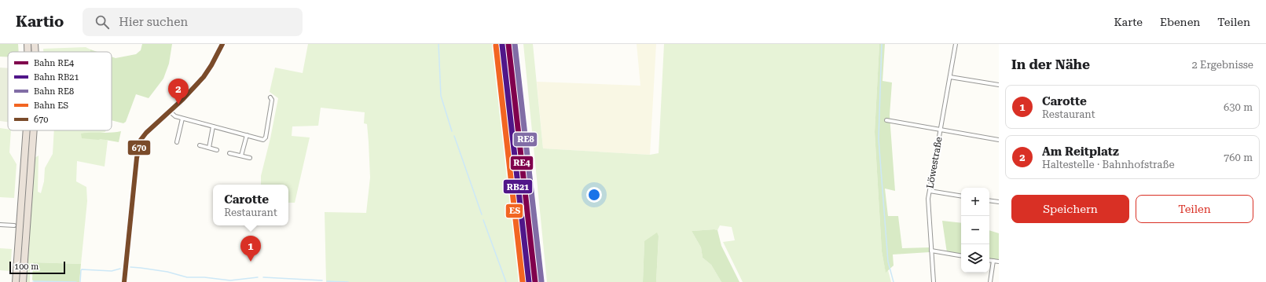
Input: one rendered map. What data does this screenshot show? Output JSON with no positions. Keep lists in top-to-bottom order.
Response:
{
  "streets": {
    "street": ["Löwestraße"]
  },
  "lines": [
    "rail line RE4",
    "rail line RE8",
    "transit line 670",
    "rail line RB21",
    "rail line ES"
  ],
  "legend": [
    "Bahn RE4",
    "Bahn RB21",
    "Bahn RE8",
    "Bahn ES",
    "670"
  ],
  "scale_bar": "100 m",
  "page": {
    "header": "Kartio",
    "search": "Hier suchen",
    "nav": ["Karte", "Ebenen", "Teilen"],
    "heading": ["In der Nähe", "2 Ergebnisse"],
    "pins": ["2", "1"],
    "list": [
      {
        "mark": "1",
        "name": "Carotte",
        "note": "Restaurant",
        "value": "630 m"
      },
      {
        "mark": "2",
        "name": "Am Reitplatz",
        "note": "Haltestelle · Bahnhofstraße",
        "value": "760 m"
      }
    ],
    "popup": ["Carotte", "Restaurant"],
    "buttons": ["Speichern", "Teilen"],
    "map_buttons": ["+", "−"],
    "scale": "100 m"
  }
}
